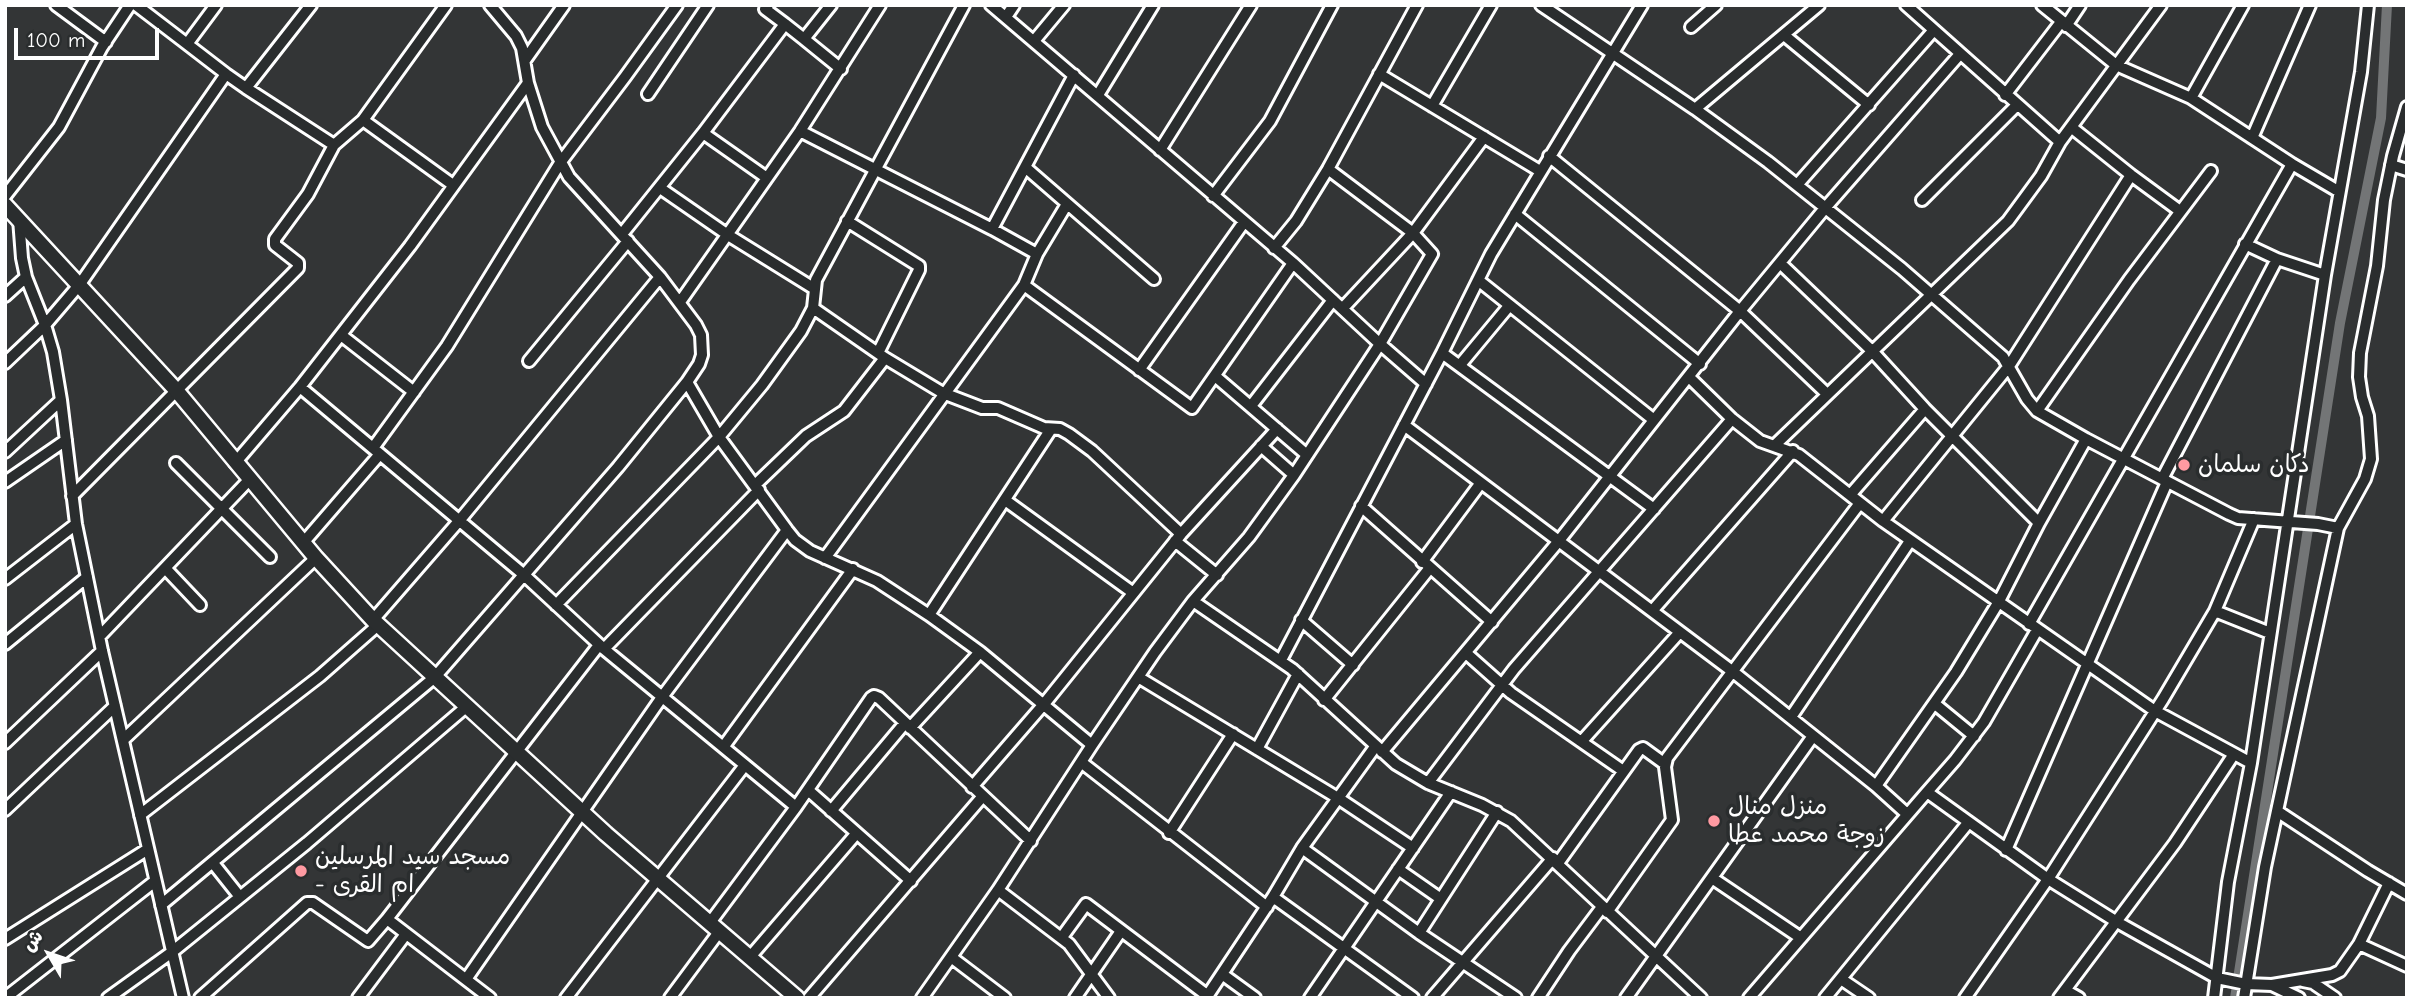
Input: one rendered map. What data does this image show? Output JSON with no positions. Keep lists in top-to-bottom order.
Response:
{
  "places": ["دكان سلمان", "منزل منال زوجة محمد عطا", "مسجد سيد المرسلين - ام القرى"],
  "scale_bar": "100 m",
  "north": "top left"
}
